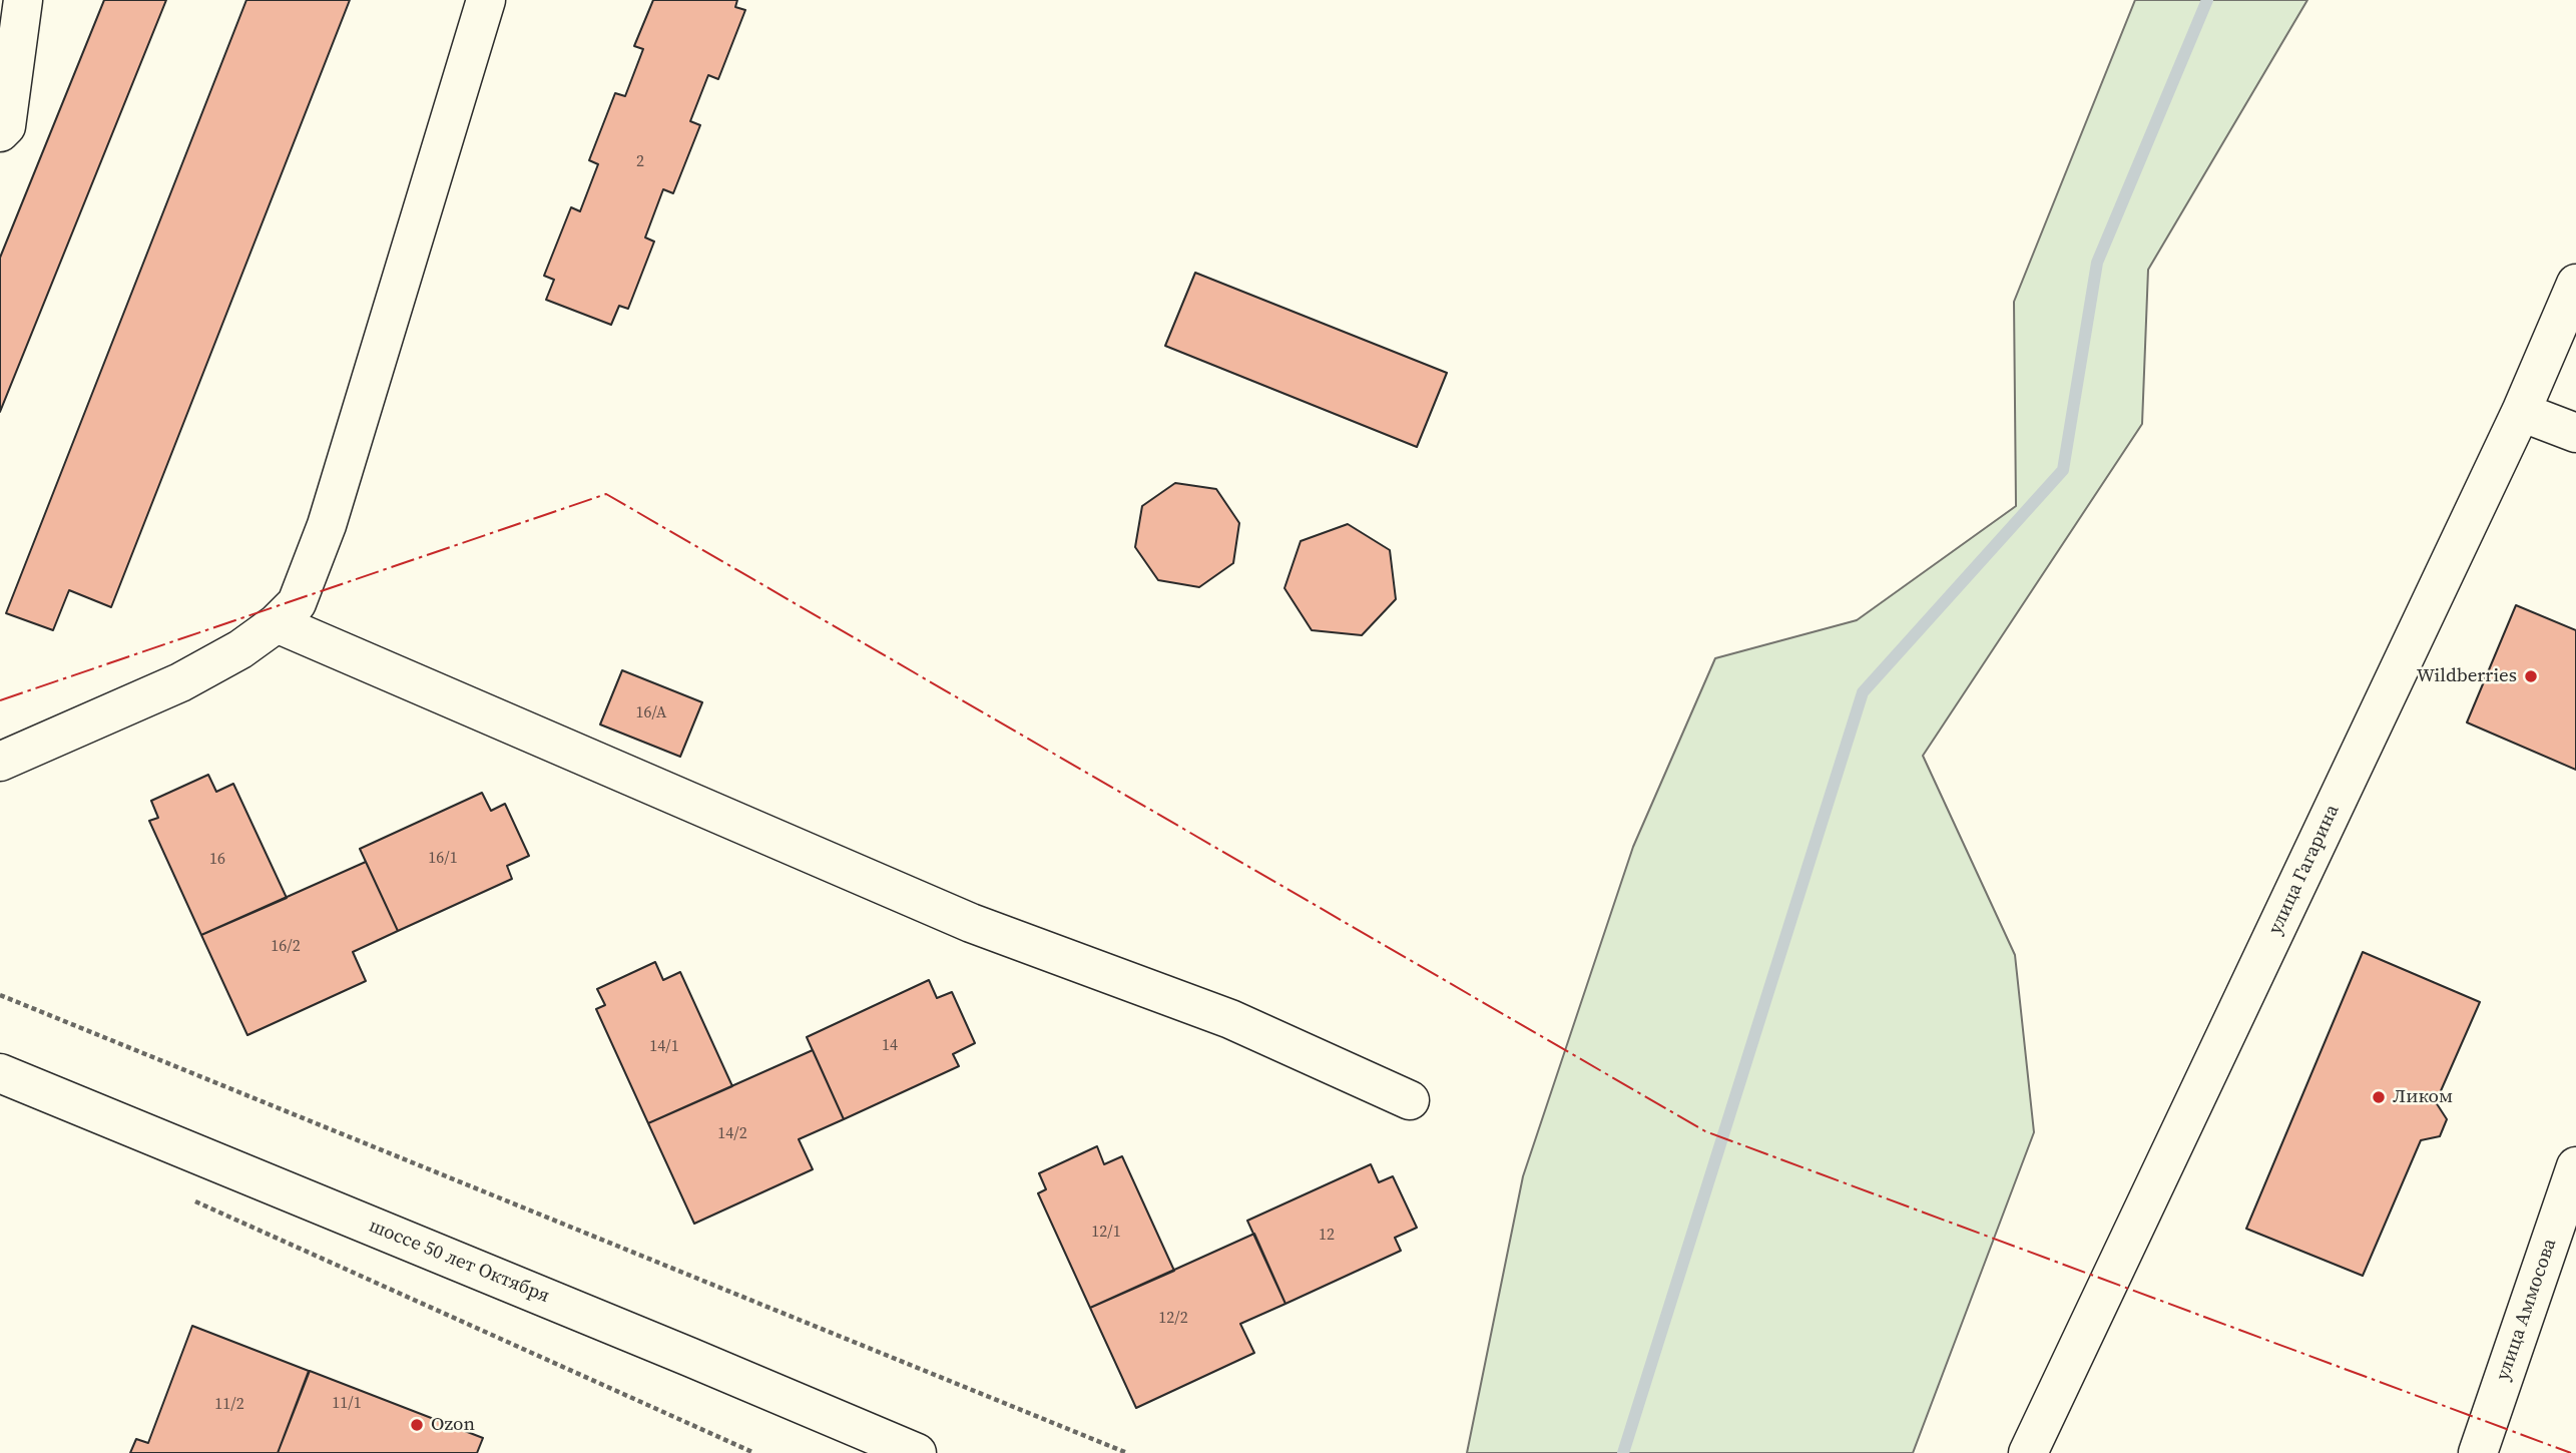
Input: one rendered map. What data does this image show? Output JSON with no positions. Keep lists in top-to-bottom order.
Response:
{
  "streets": {
    "street": ["улица Гагарина", "шоссе 50 лет Октября", "улица Аммосова"]
  },
  "places": ["Wildberries", "Ликом", "Ozon"],
  "house_numbers": [
    "2",
    "16/А",
    "16/1",
    "16",
    "16/2",
    "14",
    "14/1",
    "14/2",
    "12/1",
    "12",
    "12/2",
    "11/1",
    "11/2"
  ]
}
